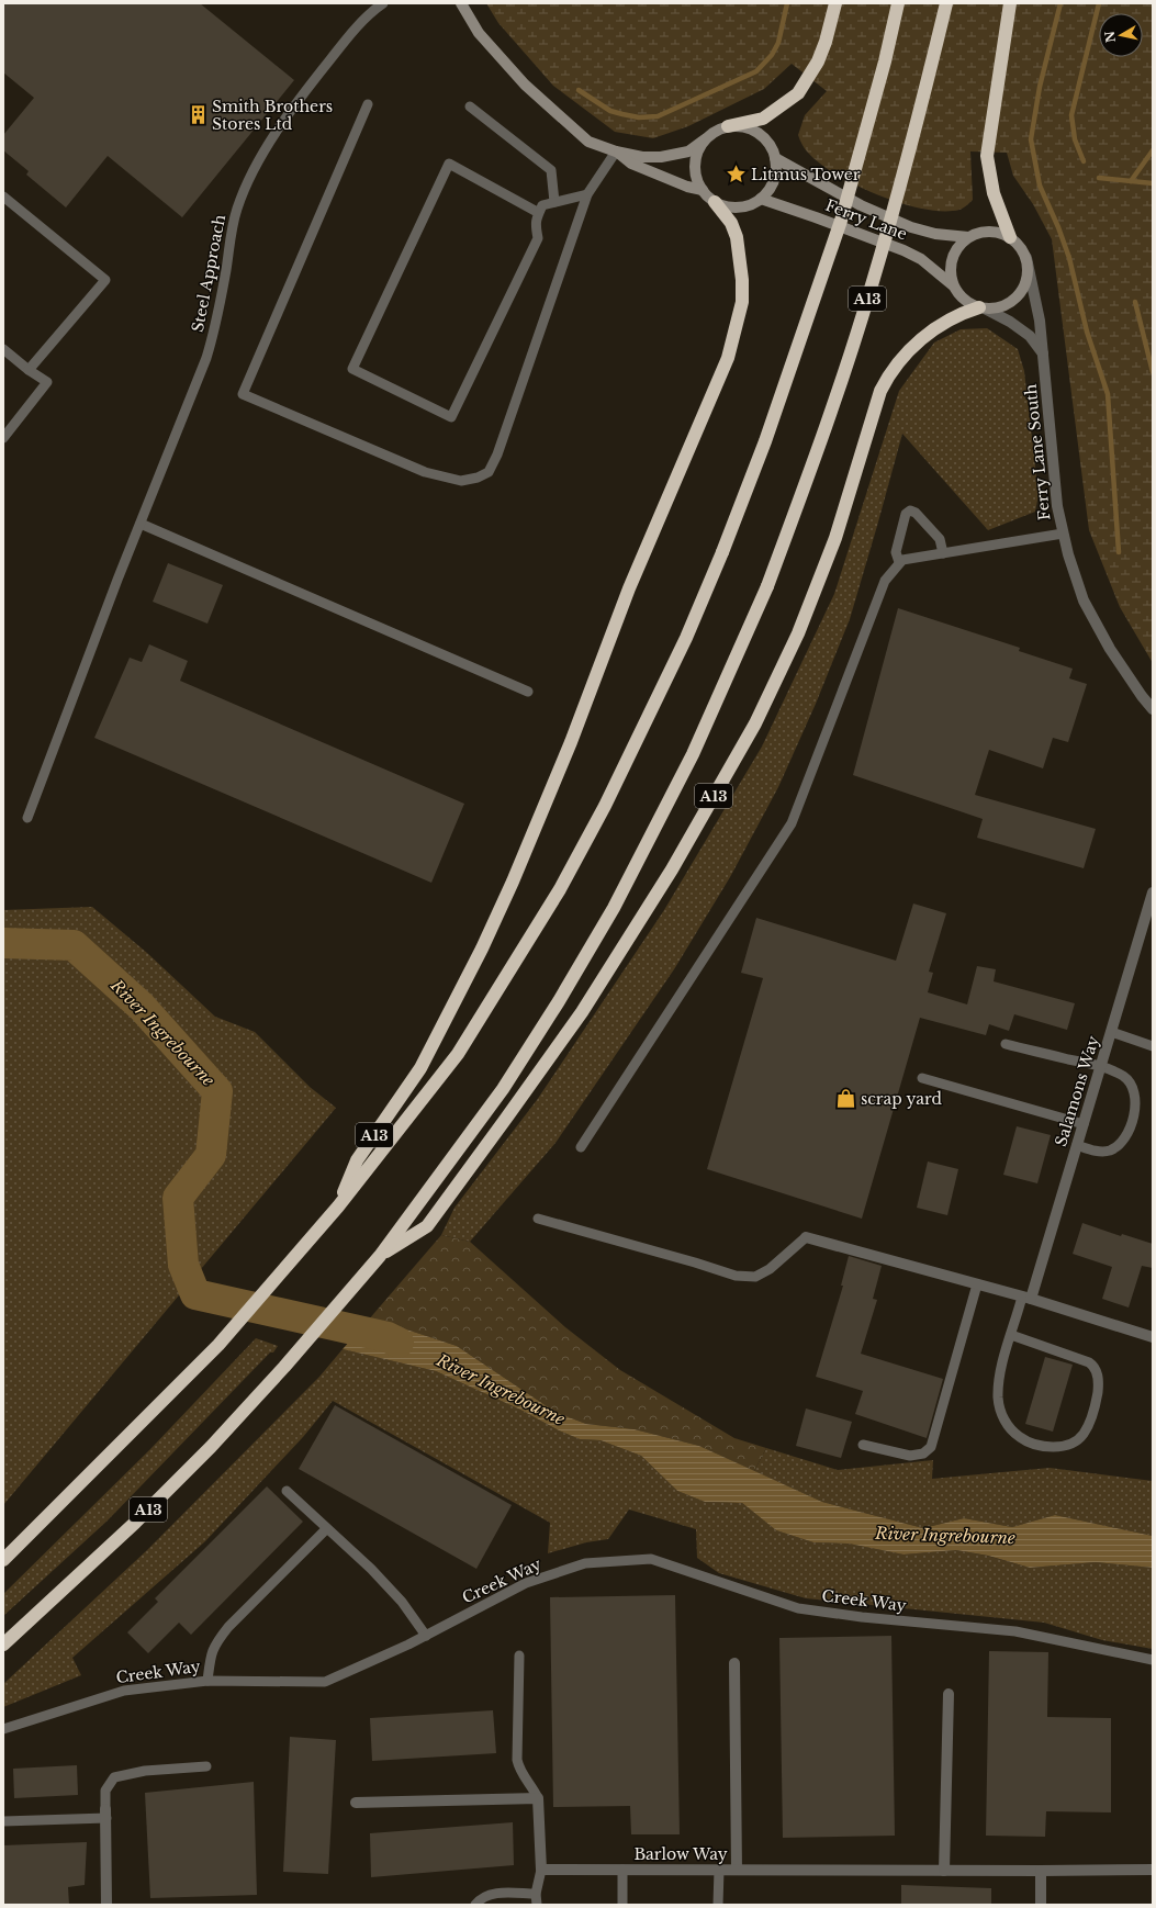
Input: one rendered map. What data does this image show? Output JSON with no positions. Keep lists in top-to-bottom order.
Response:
{
  "streets": {
    "highway": ["A13"],
    "street": [
      "Ferry Lane",
      "Ferry Lane South",
      "Salamons Way",
      "Barlow Way"
    ],
    "lane": ["Steel Approach", "Creek Way"]
  },
  "crossings": [
    ["Ferry Lane", "A13"],
    ["Ferry Lane", "Ferry Lane South"],
    ["A13", "Ferry Lane South"]
  ],
  "water": ["River Ingrebourne"],
  "places": {
    "building": ["Smith Brothers Stores Ltd"],
    "place": ["Litmus Tower"],
    "shop": ["scrap yard"]
  },
  "north": "left"
}
